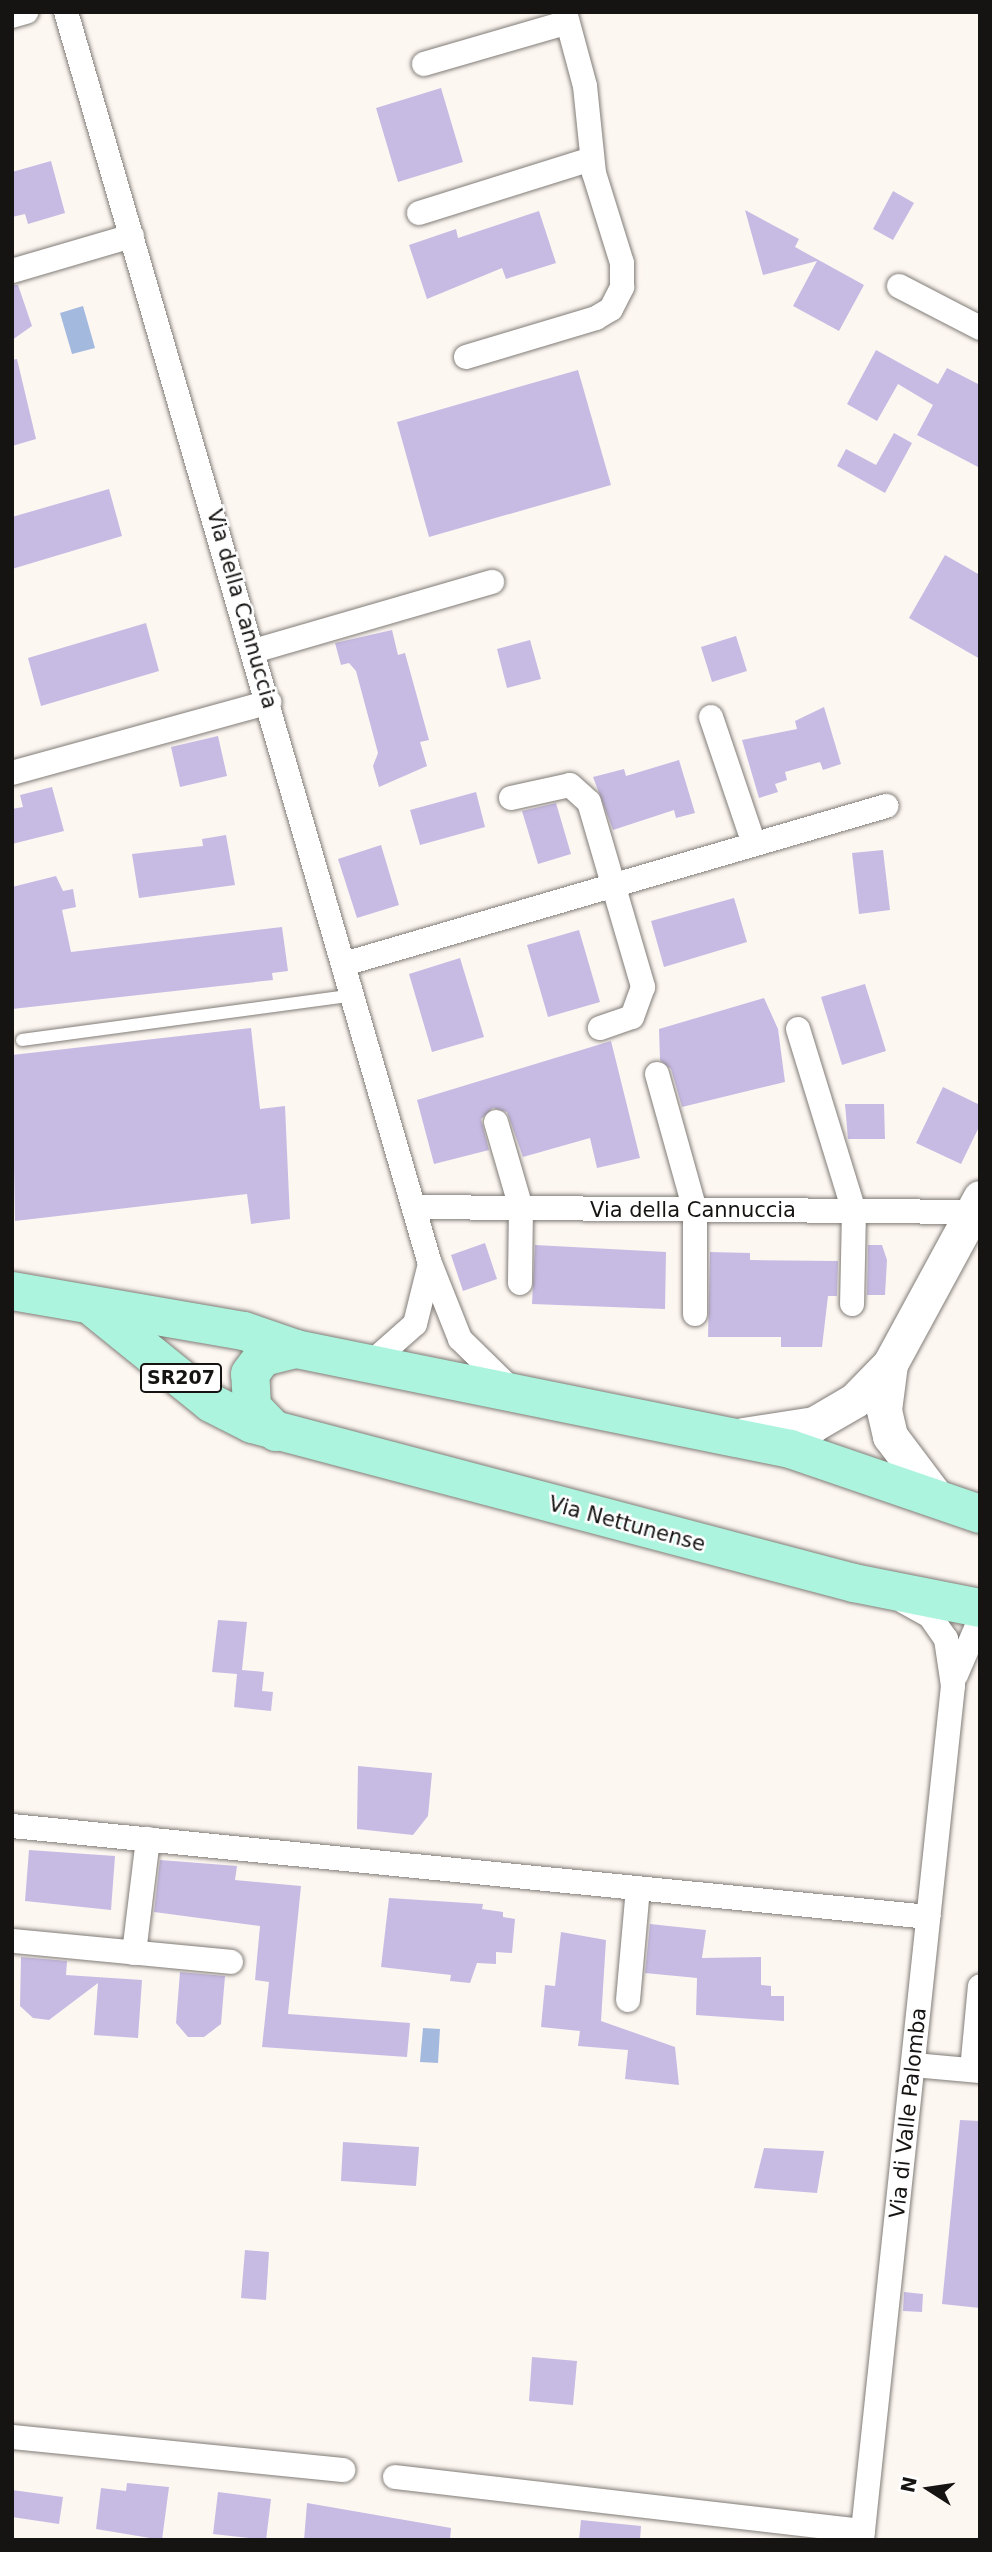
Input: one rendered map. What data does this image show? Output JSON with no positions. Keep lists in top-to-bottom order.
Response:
{
  "streets": {
    "main road": ["SR207", "Via Nettunense"],
    "street": ["Via della Cannuccia", "Via di Valle Palomba"]
  },
  "crossings": [
    ["Via della Cannuccia", "Via Nettunense"],
    ["Via Nettunense", "Via di Valle Palomba"]
  ],
  "north": "left"
}
